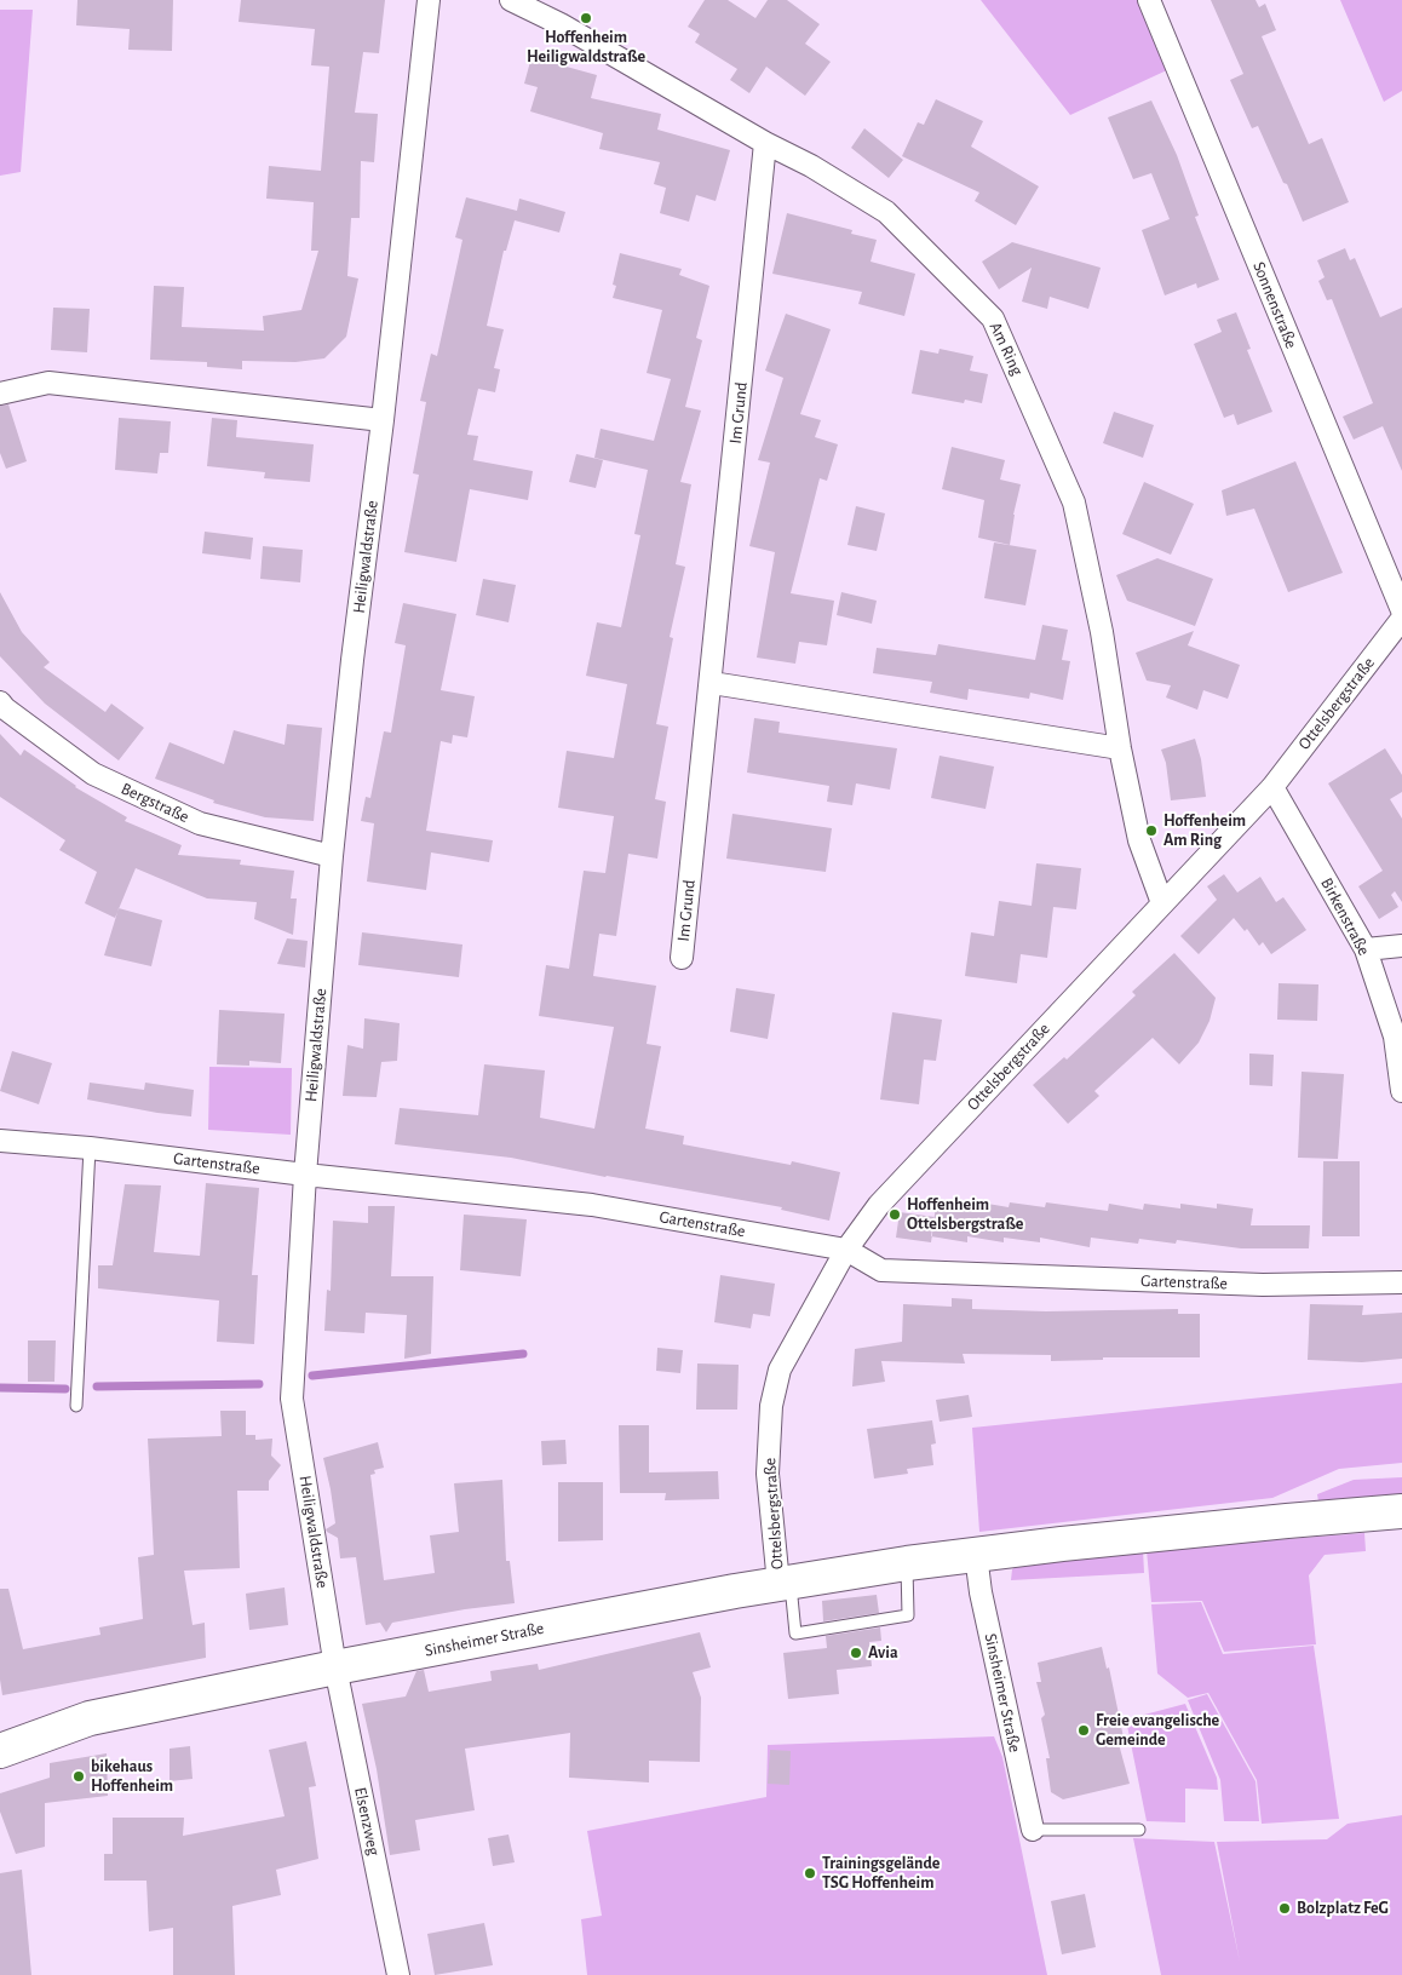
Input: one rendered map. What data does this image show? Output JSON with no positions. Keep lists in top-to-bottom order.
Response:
{
  "streets": {
    "main road": ["Sinsheimer Straße"],
    "street": [
      "Sonnenstraße",
      "Am Ring",
      "Im Grund",
      "Heiligwaldstraße",
      "Ottelsbergstraße",
      "Bergstraße",
      "Birkenstraße",
      "Gartenstraße",
      "Elsenzweg"
    ]
  },
  "crossings": [
    ["Am Ring", "Im Grund"],
    ["Am Ring", "Ottelsbergstraße"],
    ["Heiligwaldstraße", "Bergstraße"],
    ["Heiligwaldstraße", "Gartenstraße"],
    ["Heiligwaldstraße", "Sinsheimer Straße"],
    ["Heiligwaldstraße", "Elsenzweg"],
    ["Ottelsbergstraße", "Birkenstraße"],
    ["Ottelsbergstraße", "Gartenstraße"],
    ["Ottelsbergstraße", "Sinsheimer Straße"],
    ["Sinsheimer Straße", "Elsenzweg"]
  ],
  "places": [
    "Hoffenheim Heiligwaldstraße",
    "Hoffenheim Am Ring",
    "Hoffenheim Ottelsbergstraße",
    "Avia",
    "Freie evangelische Gemeinde",
    "bikehaus Hoffenheim",
    "Trainingsgelände TSG Hoffenheim",
    "Bolzplatz FeG"
  ]
}
